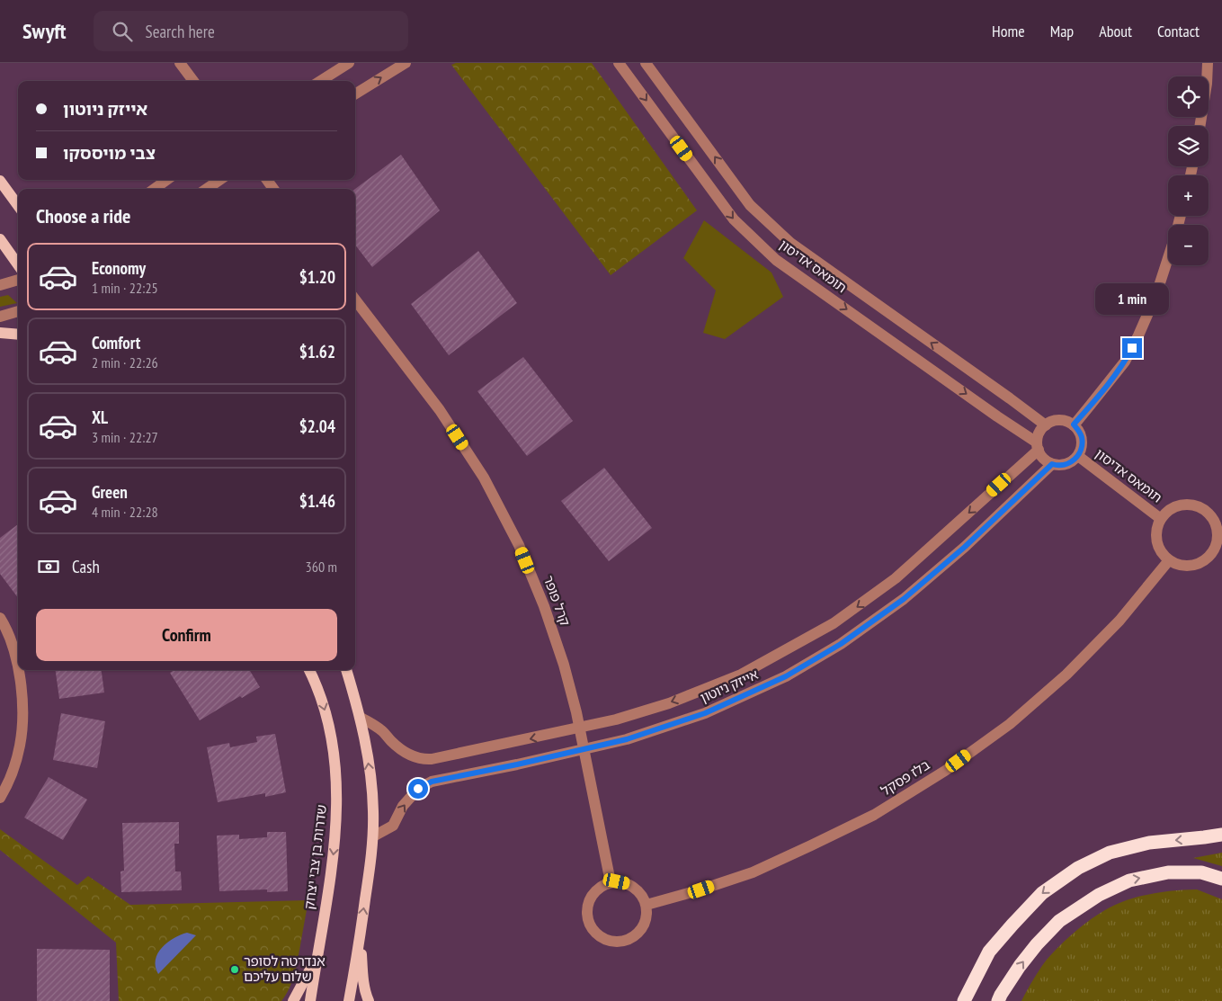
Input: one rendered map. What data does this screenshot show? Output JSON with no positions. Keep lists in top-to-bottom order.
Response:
{
  "streets": {
    "main road": ["שדרות בן צבי יצחק"],
    "street": [
      "תומאס אדיסון",
      "קרל פופר",
      "אייזק ניוטון",
      "בלז פסקל"
    ]
  },
  "crossings": [
    ["תומאס אדיסון", "אייזק ניוטון"],
    ["תומאס אדיסון", "בלז פסקל"],
    ["קרל פופר", "אייזק ניוטון"],
    ["קרל פופר", "בלז פסקל"]
  ],
  "places": ["אנדרטה לסופר שלום עליכם"],
  "page": {
    "header": "Swyft",
    "search": "Search here",
    "nav": [
      "Home",
      "Map",
      "About",
      "Contact"
    ],
    "map_buttons": ["+", "−"],
    "banner": ["אייזק ניוטון", "צבי מויססקו"],
    "heading": "Choose a ride",
    "list": [
      {
        "name": "Economy",
        "note": "1 min · 22:25",
        "value": "$1.20"
      },
      {
        "name": "Comfort",
        "note": "2 min · 22:26",
        "value": "$1.62"
      },
      {
        "name": "XL",
        "note": "3 min · 22:27",
        "value": "$2.04"
      },
      {
        "name": "Green",
        "note": "4 min · 22:28",
        "value": "$1.46"
      }
    ],
    "bubble": "1 min",
    "pay": ["Cash", "360 m"],
    "buttons": "Confirm"
  }
}
